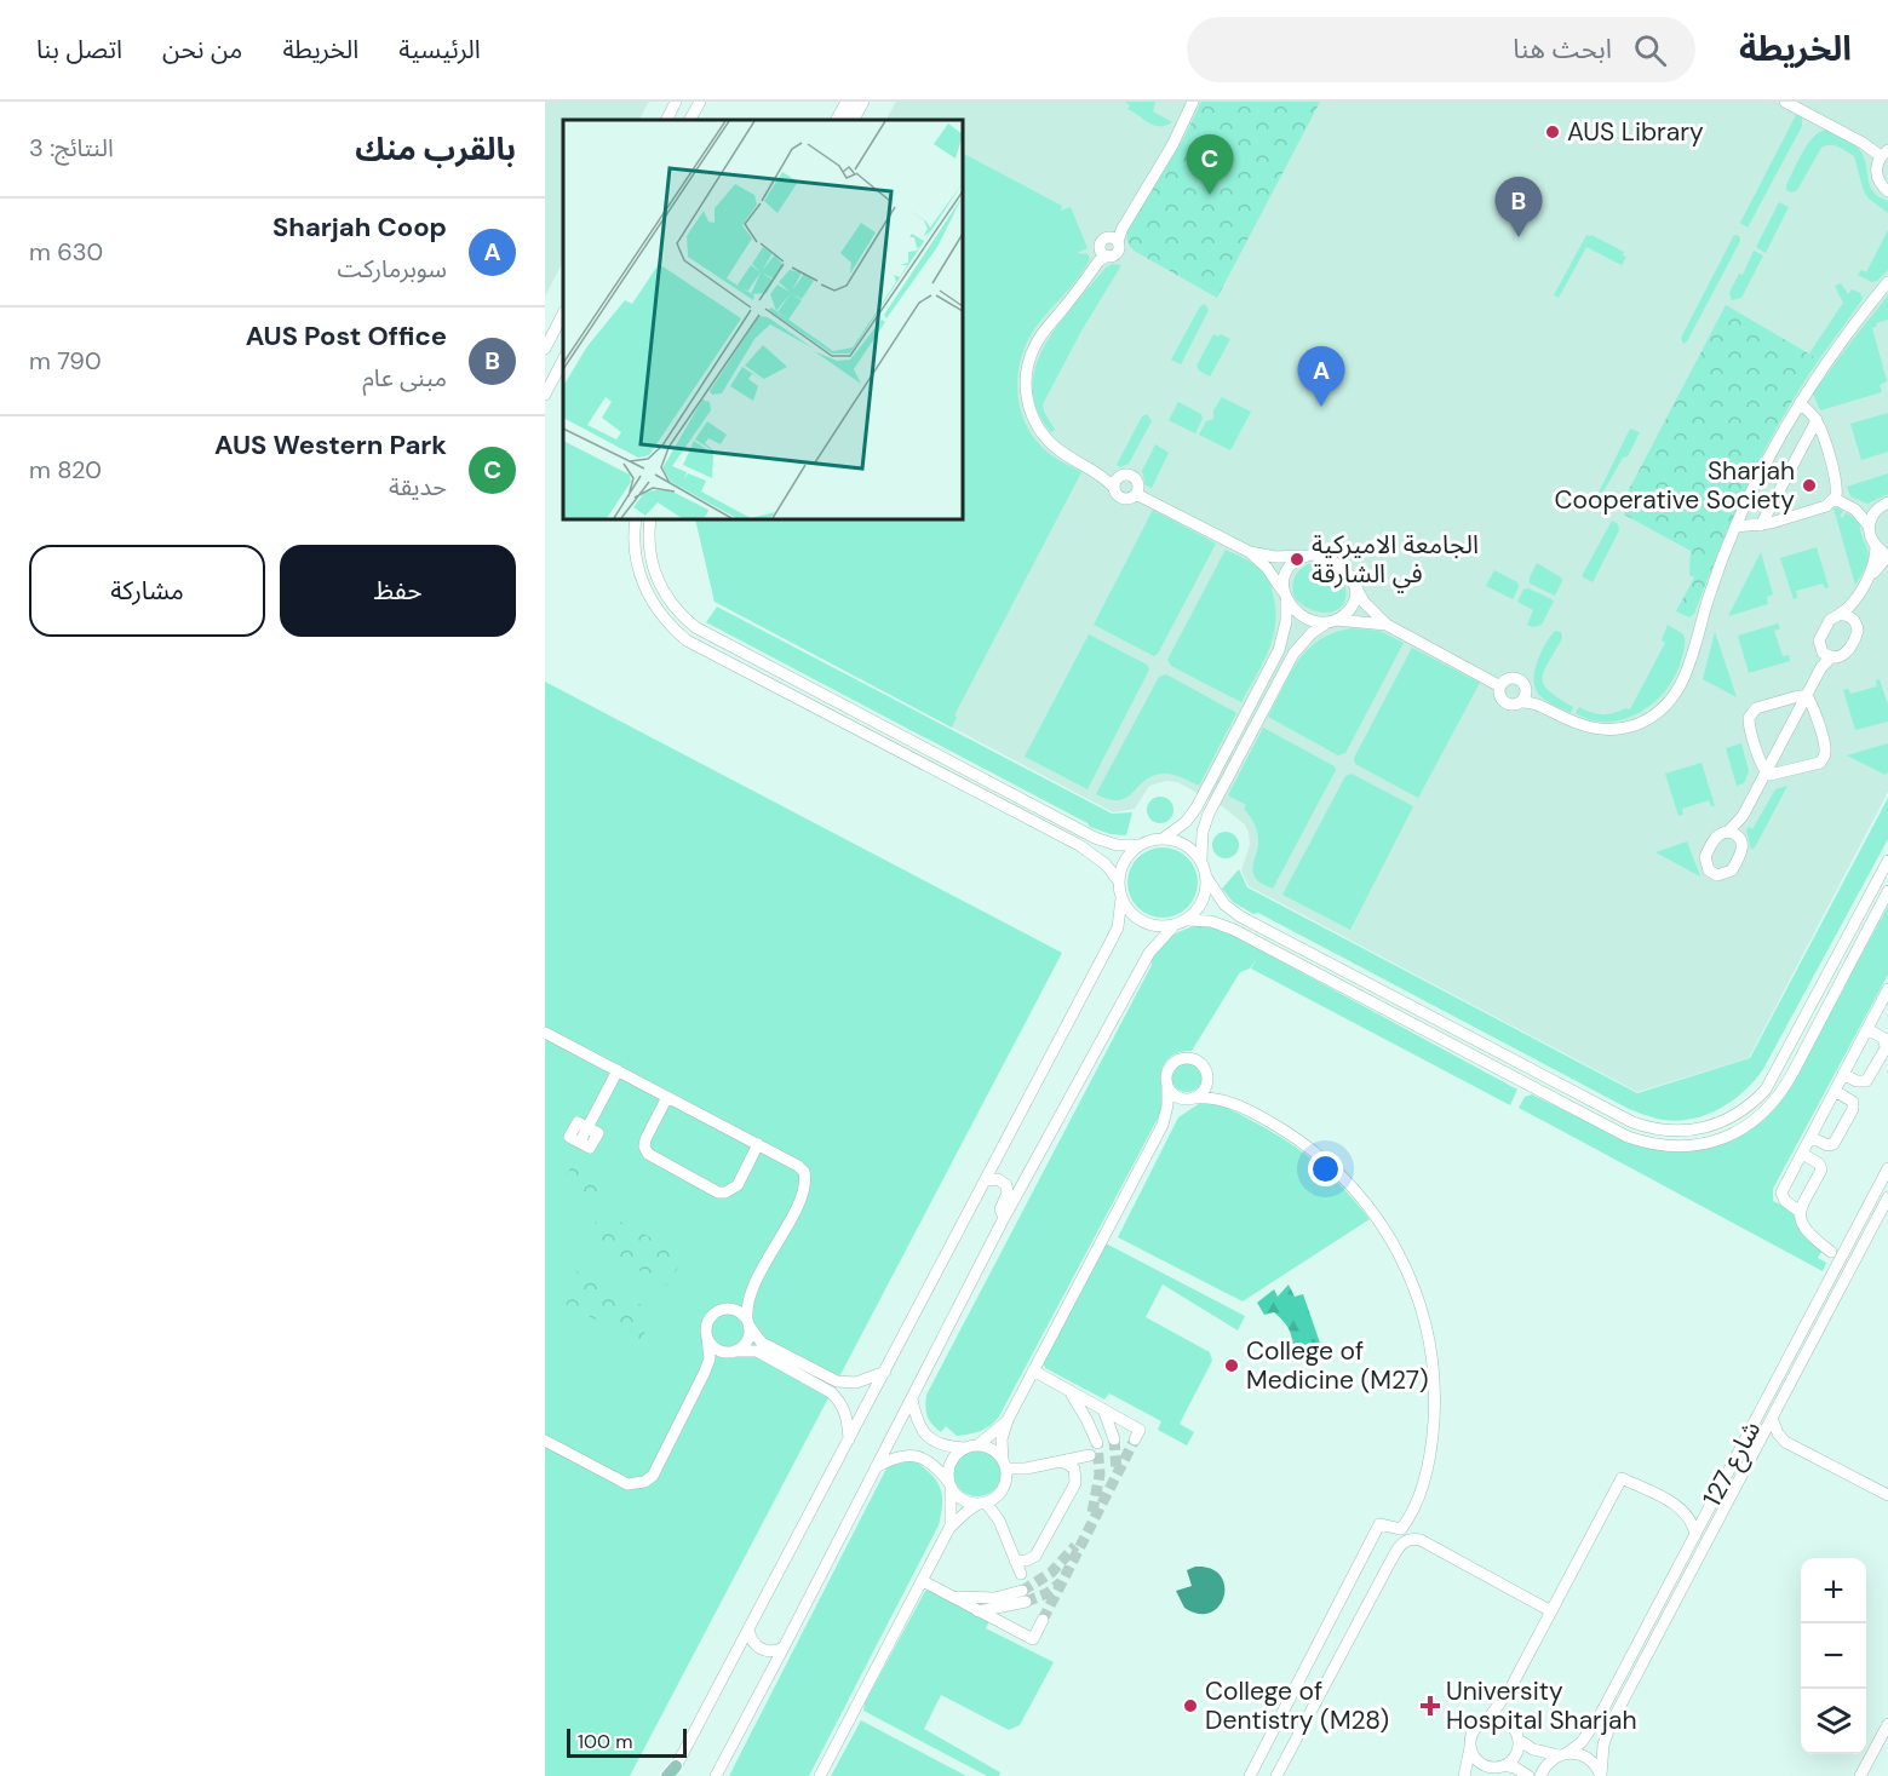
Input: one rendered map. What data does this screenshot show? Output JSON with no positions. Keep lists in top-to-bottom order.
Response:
{
  "streets": {
    "street": ["شارع 127"]
  },
  "places": {
    "other": [
      "AUS Library",
      "Sharjah Cooperative Society",
      "الجامعة الاميركية في الشارقة",
      "College of Medicine (M27)",
      "College of Dentistry (M28)"
    ],
    "health": ["University Hospital Sharjah"]
  },
  "scale_bar": "100 m",
  "page": {
    "header": "الخريطة",
    "search": "ابحث هنا",
    "nav": [
      "الرئيسية",
      "الخريطة",
      "من نحن",
      "اتصل بنا"
    ],
    "heading": ["بالقرب منك", "النتائج: 3"],
    "pins": ["C", "B", "A"],
    "list": [
      {
        "mark": "A",
        "name": "Sharjah Coop",
        "note": "سوبرماركت",
        "value": "630 m"
      },
      {
        "mark": "B",
        "name": "AUS Post Office",
        "note": "مبنى عام",
        "value": "790 m"
      },
      {
        "mark": "C",
        "name": "AUS Western Park",
        "note": "حديقة",
        "value": "820 m"
      }
    ],
    "buttons": ["حفظ", "مشاركة"],
    "map_buttons": ["+", "−"],
    "scale": "100 m"
  }
}
